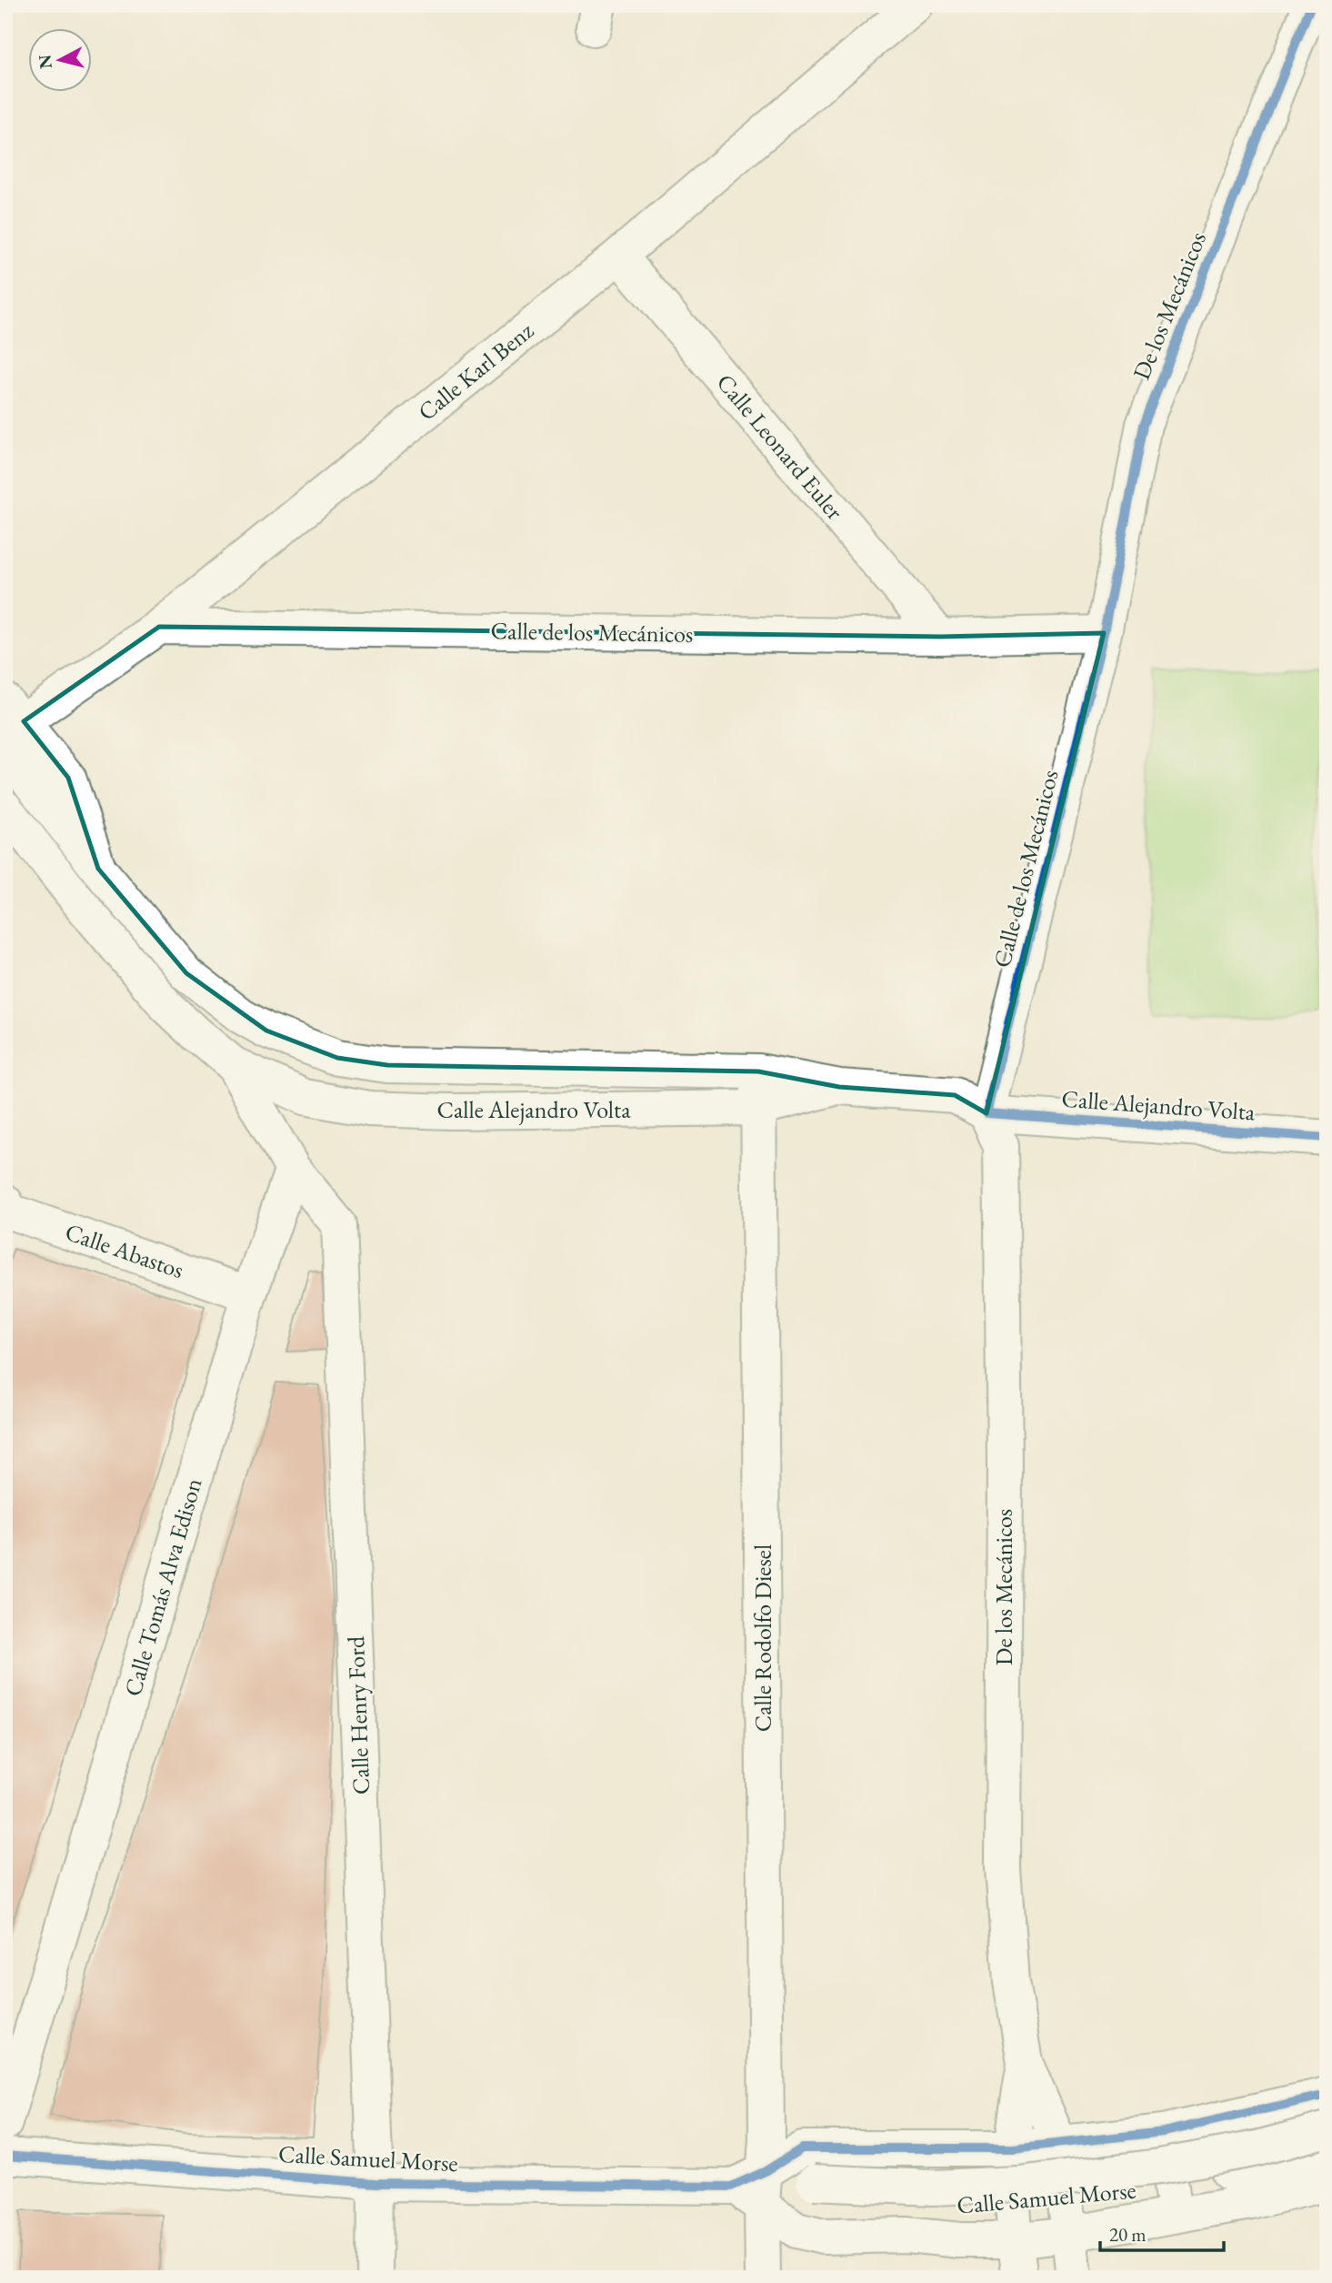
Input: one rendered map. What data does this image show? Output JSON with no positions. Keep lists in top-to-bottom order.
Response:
{
  "streets": {
    "street": [
      "De los Mecánicos",
      "Calle Karl Benz",
      "Calle Leonard Euler",
      "Calle de los Mecánicos",
      "Calle Alejandro Volta",
      "Calle Abastos",
      "Calle Tomás Alva Edison",
      "Calle Rodolfo Diesel",
      "Calle Henry Ford",
      "Calle Samuel Morse"
    ]
  },
  "crossings": [
    ["De los Mecánicos", "Calle de los Mecánicos"],
    ["De los Mecánicos", "Calle Alejandro Volta"],
    ["Calle Karl Benz", "Calle Leonard Euler"],
    ["Calle Karl Benz", "Calle de los Mecánicos"],
    ["Calle Leonard Euler", "Calle de los Mecánicos"],
    ["Calle de los Mecánicos", "Calle Alejandro Volta"],
    ["Calle Alejandro Volta", "Calle Rodolfo Diesel"],
    ["Calle Abastos", "Calle Tomás Alva Edison"],
    ["Calle Tomás Alva Edison", "Calle Henry Ford"],
    ["Calle Rodolfo Diesel", "Calle Samuel Morse"],
    ["Calle Henry Ford", "Calle Samuel Morse"]
  ],
  "scale_bar": "20 m",
  "north": "left"
}
